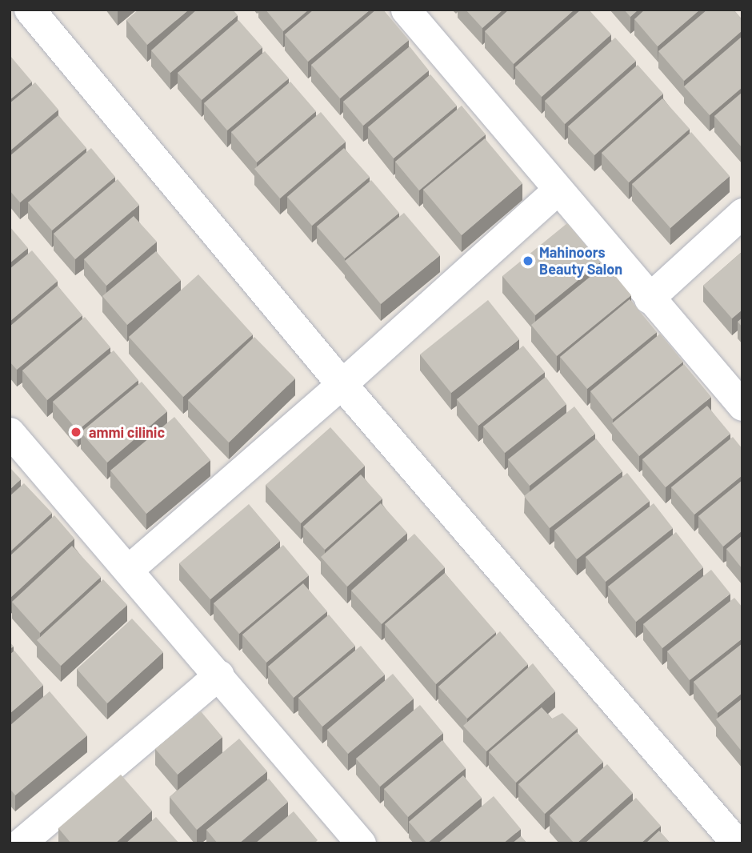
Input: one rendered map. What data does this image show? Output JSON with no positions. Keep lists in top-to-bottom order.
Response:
{
  "places": ["Mahinoors Beauty Salon", "ammi cilinic"]
}
